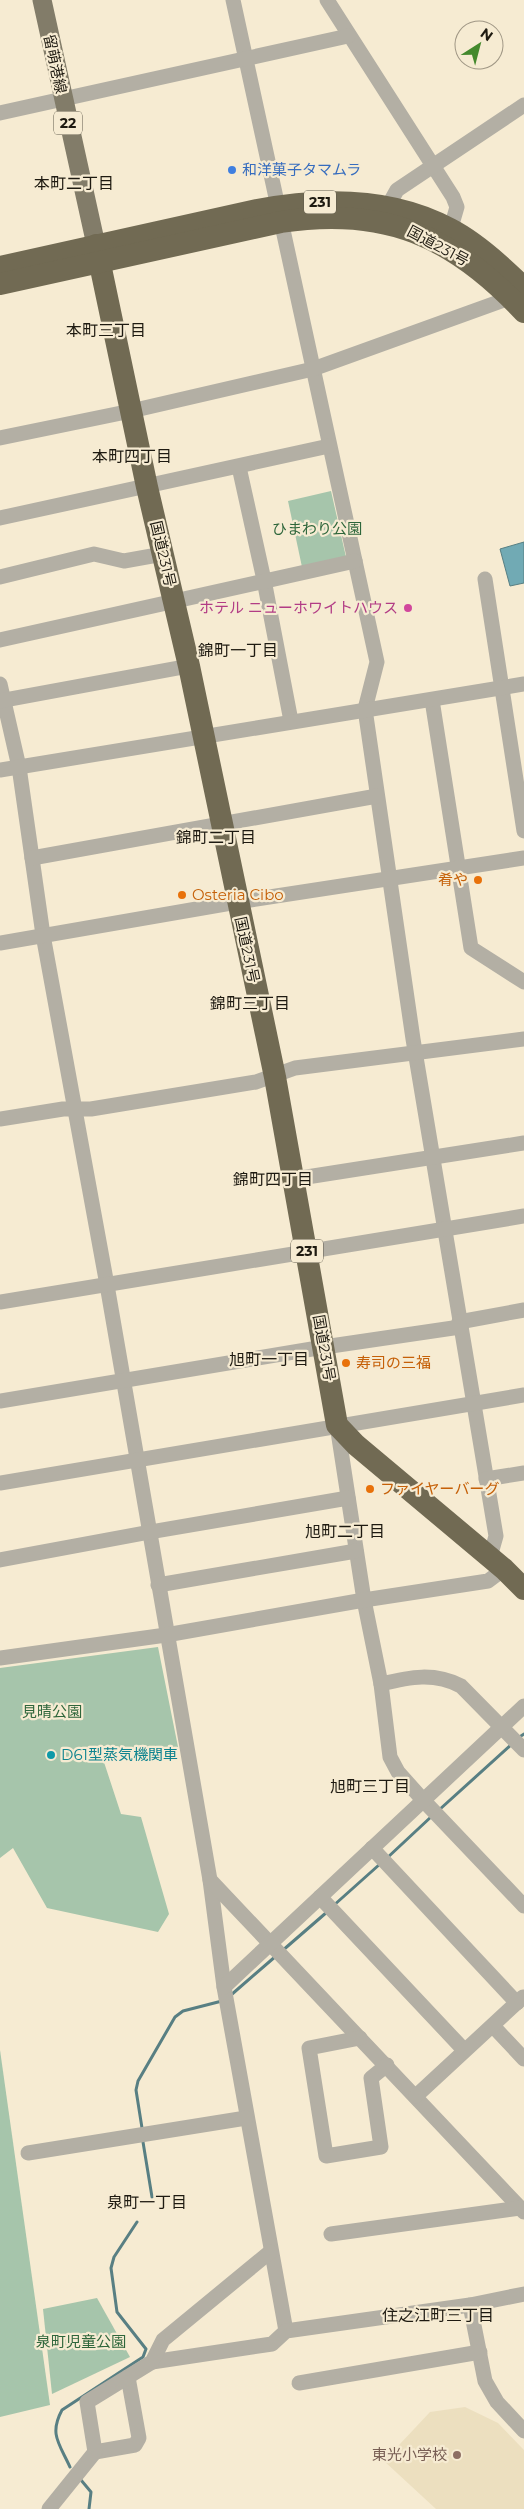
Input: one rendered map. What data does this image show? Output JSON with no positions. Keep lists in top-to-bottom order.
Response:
{
  "streets": {
    "highway": ["231", "国道231号"],
    "main road": ["留萌港線", "22"]
  },
  "crossings": [
    ["留萌港線", "国道231号"]
  ],
  "districts": [
    "本町二丁目",
    "本町三丁目",
    "本町四丁目",
    "錦町一丁目",
    "錦町二丁目",
    "錦町三丁目",
    "錦町四丁目",
    "旭町一丁目",
    "旭町二丁目",
    "旭町三丁目",
    "泉町一丁目",
    "住之江町三丁目"
  ],
  "parks": ["ひまわり公園", "見晴公園", "泉町児童公園"],
  "places": [
    "和洋菓子タマムラ",
    "ホテル ニューホワイトハウス",
    "肴や",
    "Osteria Cibo",
    "寿司の三福",
    "ファイヤーバーグ",
    "D61型蒸気機関車",
    "東光小学校"
  ],
  "north": "top right"
}
